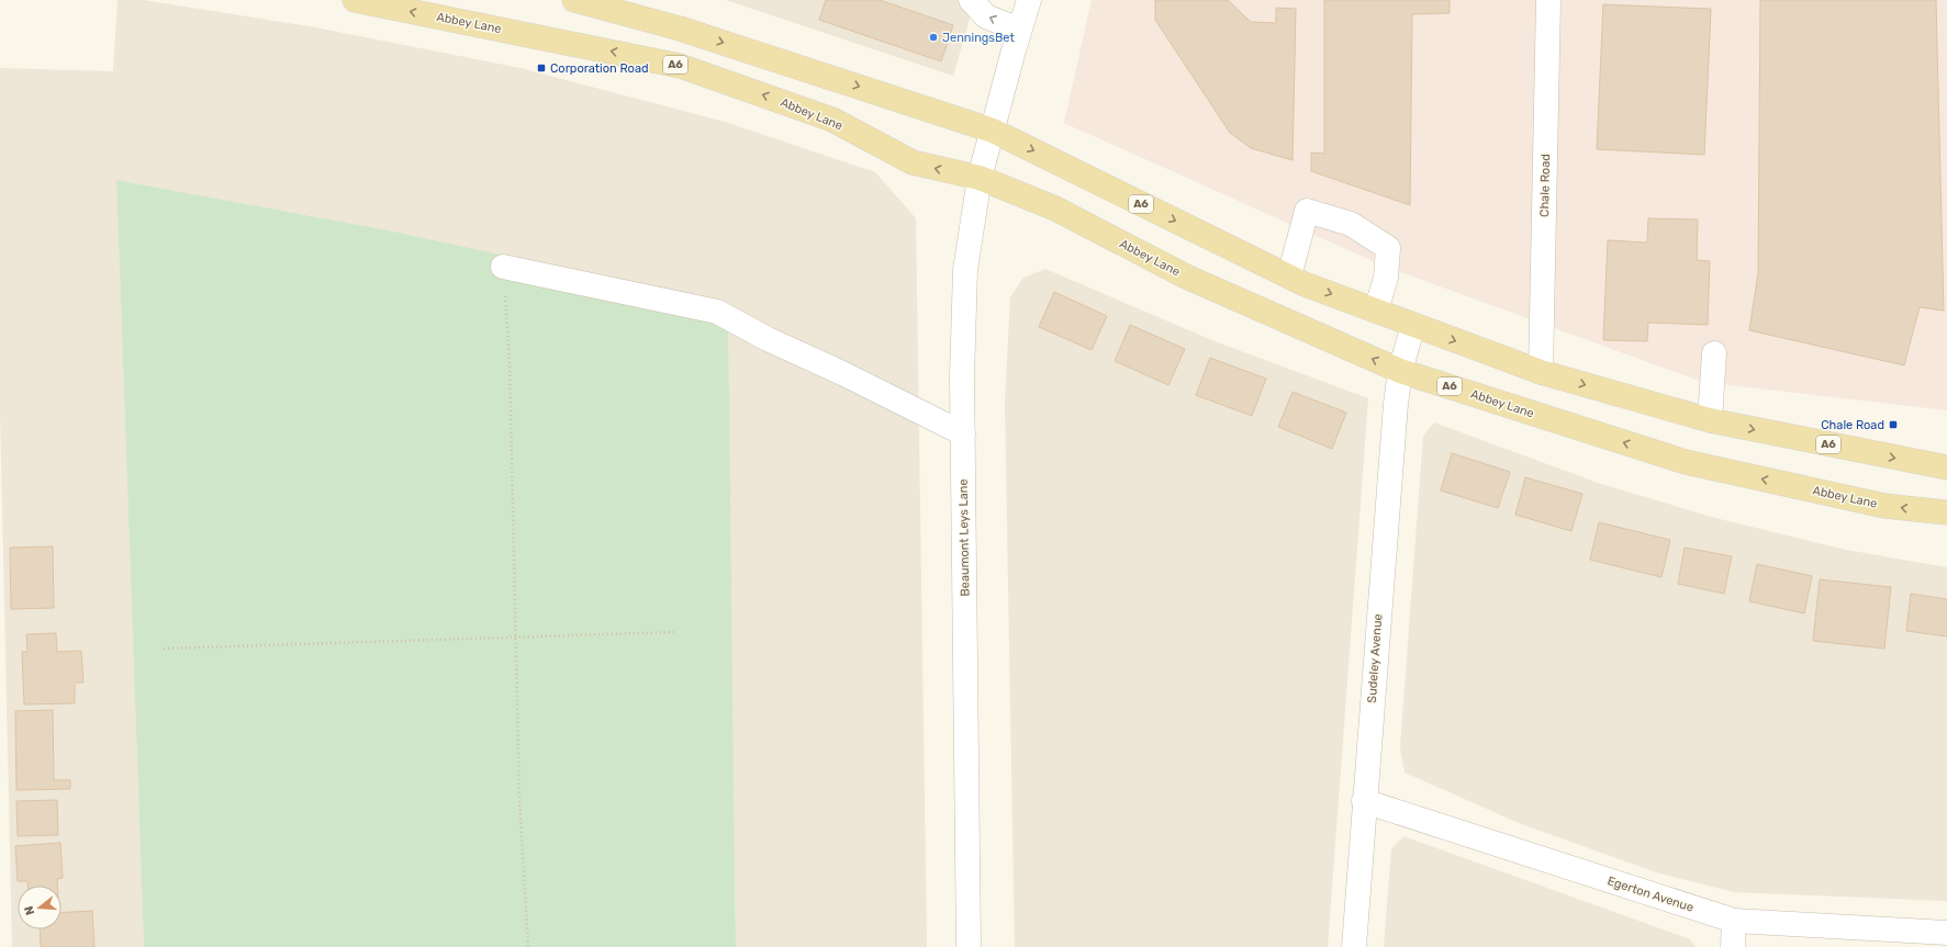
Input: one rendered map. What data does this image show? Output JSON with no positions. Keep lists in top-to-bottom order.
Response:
{
  "streets": {
    "main road": ["Abbey Lane", "A6"],
    "street": [
      "Chale Road",
      "Beaumont Leys Lane",
      "Sudeley Avenue",
      "Egerton Avenue"
    ]
  },
  "crossings": [
    ["Abbey Lane", "Beaumont Leys Lane"],
    ["Abbey Lane", "Sudeley Avenue"],
    ["A6", "Chale Road"],
    ["A6", "Beaumont Leys Lane"],
    ["A6", "Sudeley Avenue"],
    ["Sudeley Avenue", "Egerton Avenue"]
  ],
  "places": {
    "other": ["JenningsBet"],
    "transit": ["Corporation Road", "Chale Road"]
  },
  "north": "left"
}
